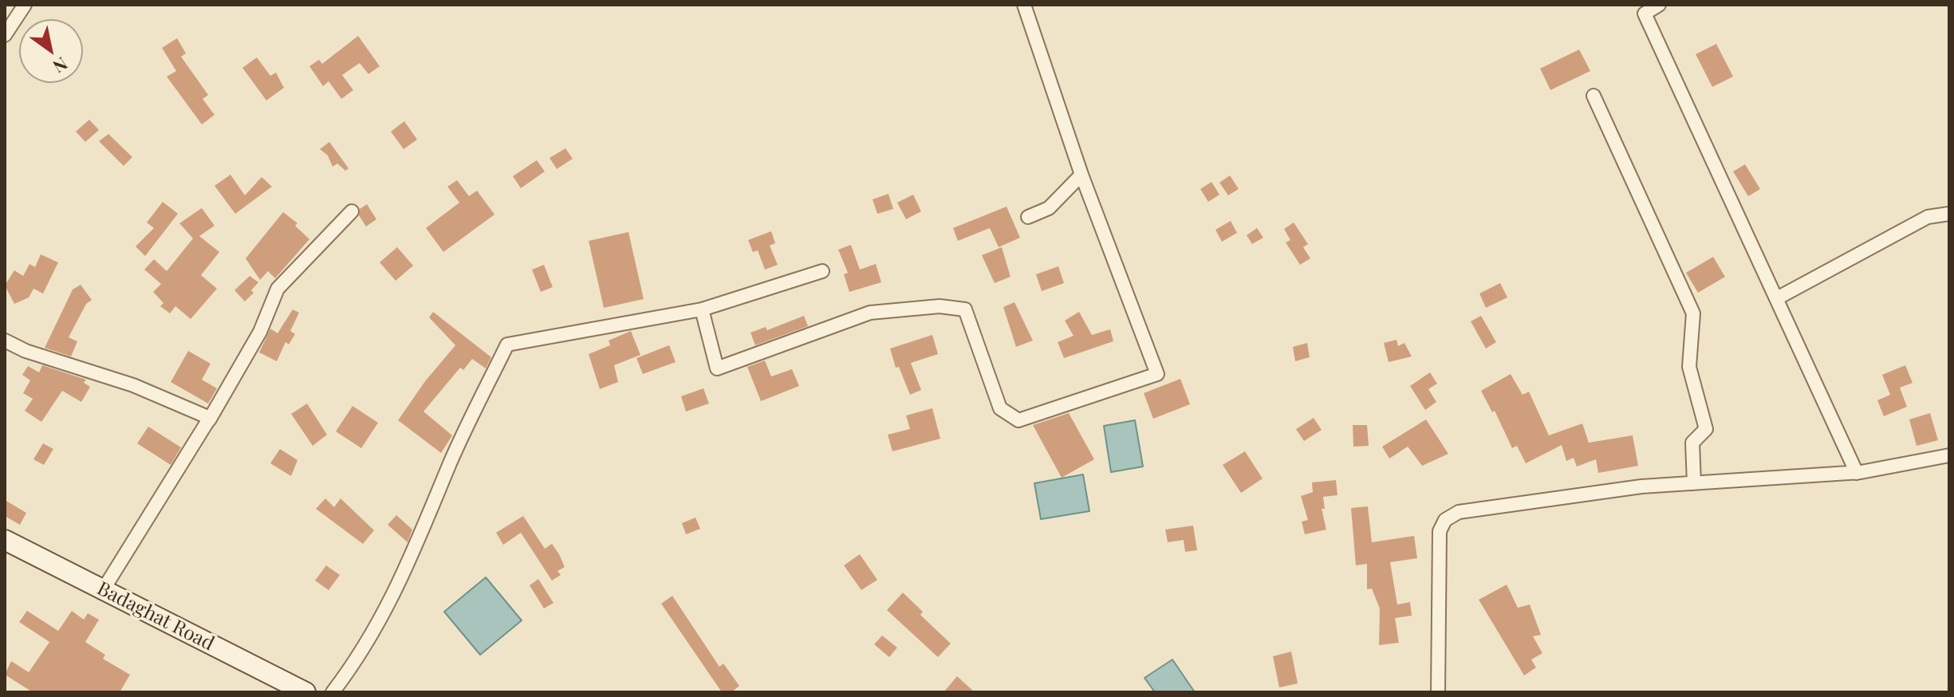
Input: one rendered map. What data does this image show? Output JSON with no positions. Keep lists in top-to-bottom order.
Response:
{
  "streets": {
    "main road": ["Badaghat Road"]
  },
  "north": "bottom right"
}
